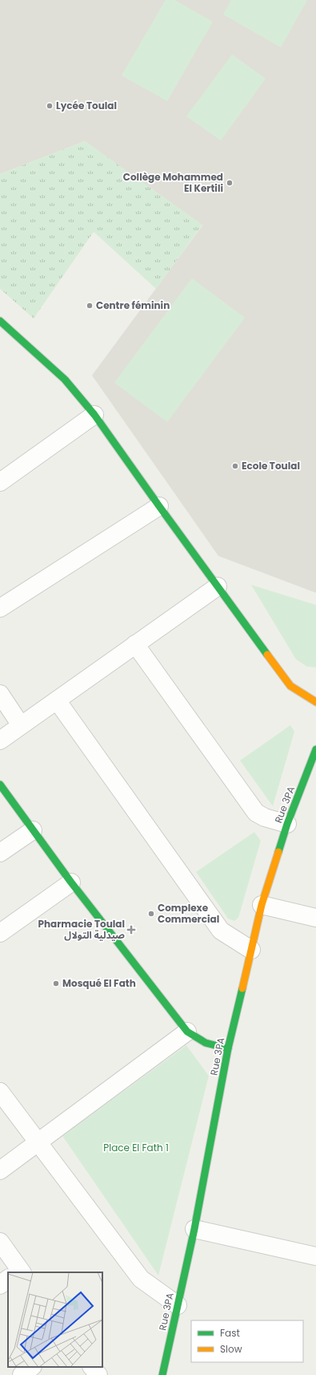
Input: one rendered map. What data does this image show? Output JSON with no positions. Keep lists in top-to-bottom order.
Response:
{
  "streets": {
    "street": ["Rue 3PA"]
  },
  "parks": ["Place El Fath 1"],
  "places": {
    "other": [
      "Lycée Toulal",
      "Collège Mohammed El Kertili",
      "Centre féminin",
      "Ecole Toulal",
      "Complexe Commercial",
      "Mosqué El Fath"
    ],
    "health": ["Pharmacie Toulal صيدلية التولال"]
  },
  "legend": ["Fast", "Slow"]
}
